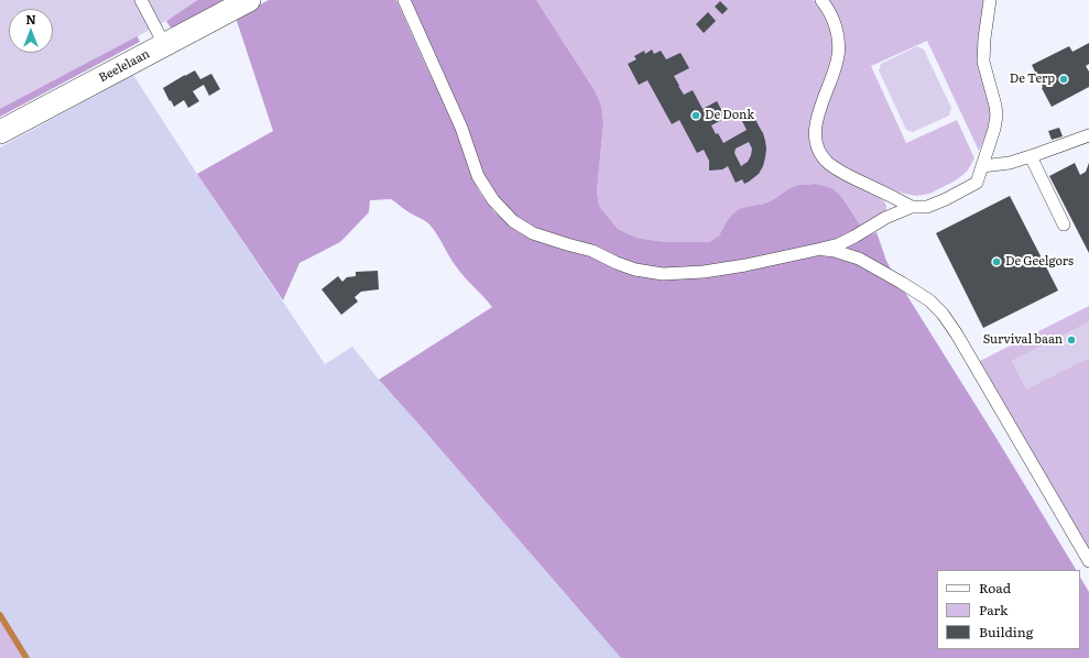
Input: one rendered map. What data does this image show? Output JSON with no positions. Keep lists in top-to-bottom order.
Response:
{
  "streets": {
    "street": ["Beelelaan"]
  },
  "places": [
    "De Terp",
    "De Donk",
    "De Geelgors",
    "Survival baan"
  ],
  "legend": ["Road", "Park", "Building"],
  "north": "top"
}
